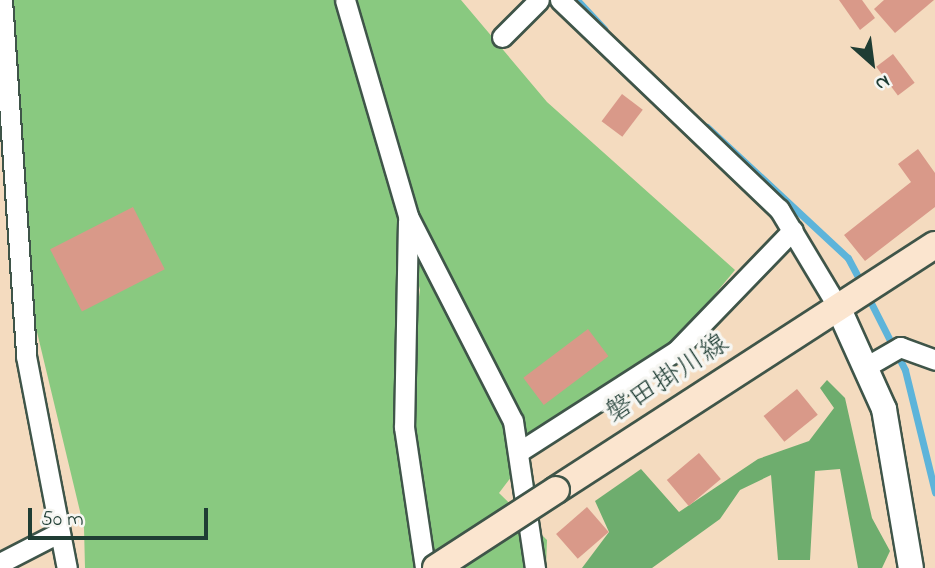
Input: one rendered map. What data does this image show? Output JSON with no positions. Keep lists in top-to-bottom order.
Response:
{
  "streets": {
    "main road": ["磐田掛川線"]
  },
  "scale_bar": "50 m",
  "north": "bottom right"
}
